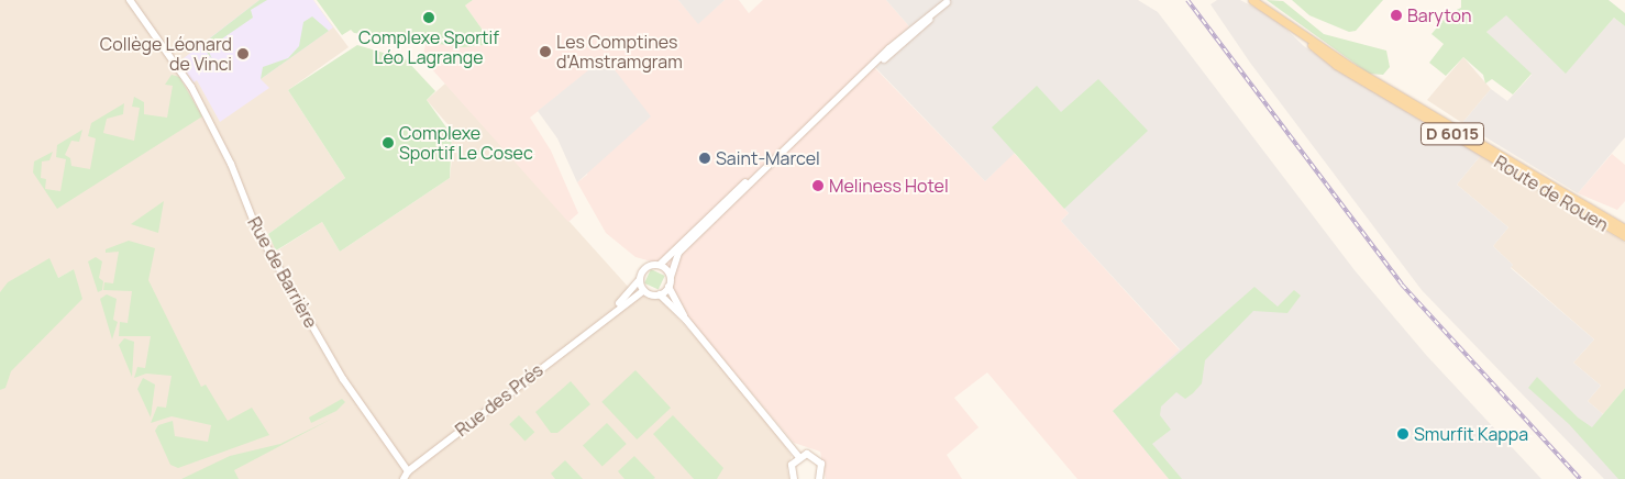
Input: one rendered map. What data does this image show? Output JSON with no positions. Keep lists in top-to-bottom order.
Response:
{
  "streets": {
    "main road": [
      "D 6015",
      "Route de Rouen",
      "Rue de Barrière",
      "Rue des Prés"
    ]
  },
  "crossings": [
    ["Rue de Barrière", "Rue des Prés"]
  ],
  "places": [
    "Baryton",
    "Complexe Sportif Léo Lagrange",
    "Les Comptines d'Amstramgram",
    "Collège Léonard de Vinci",
    "Complexe Sportif Le Cosec",
    "Saint-Marcel",
    "Meliness Hotel",
    "Smurfit Kappa"
  ]
}
